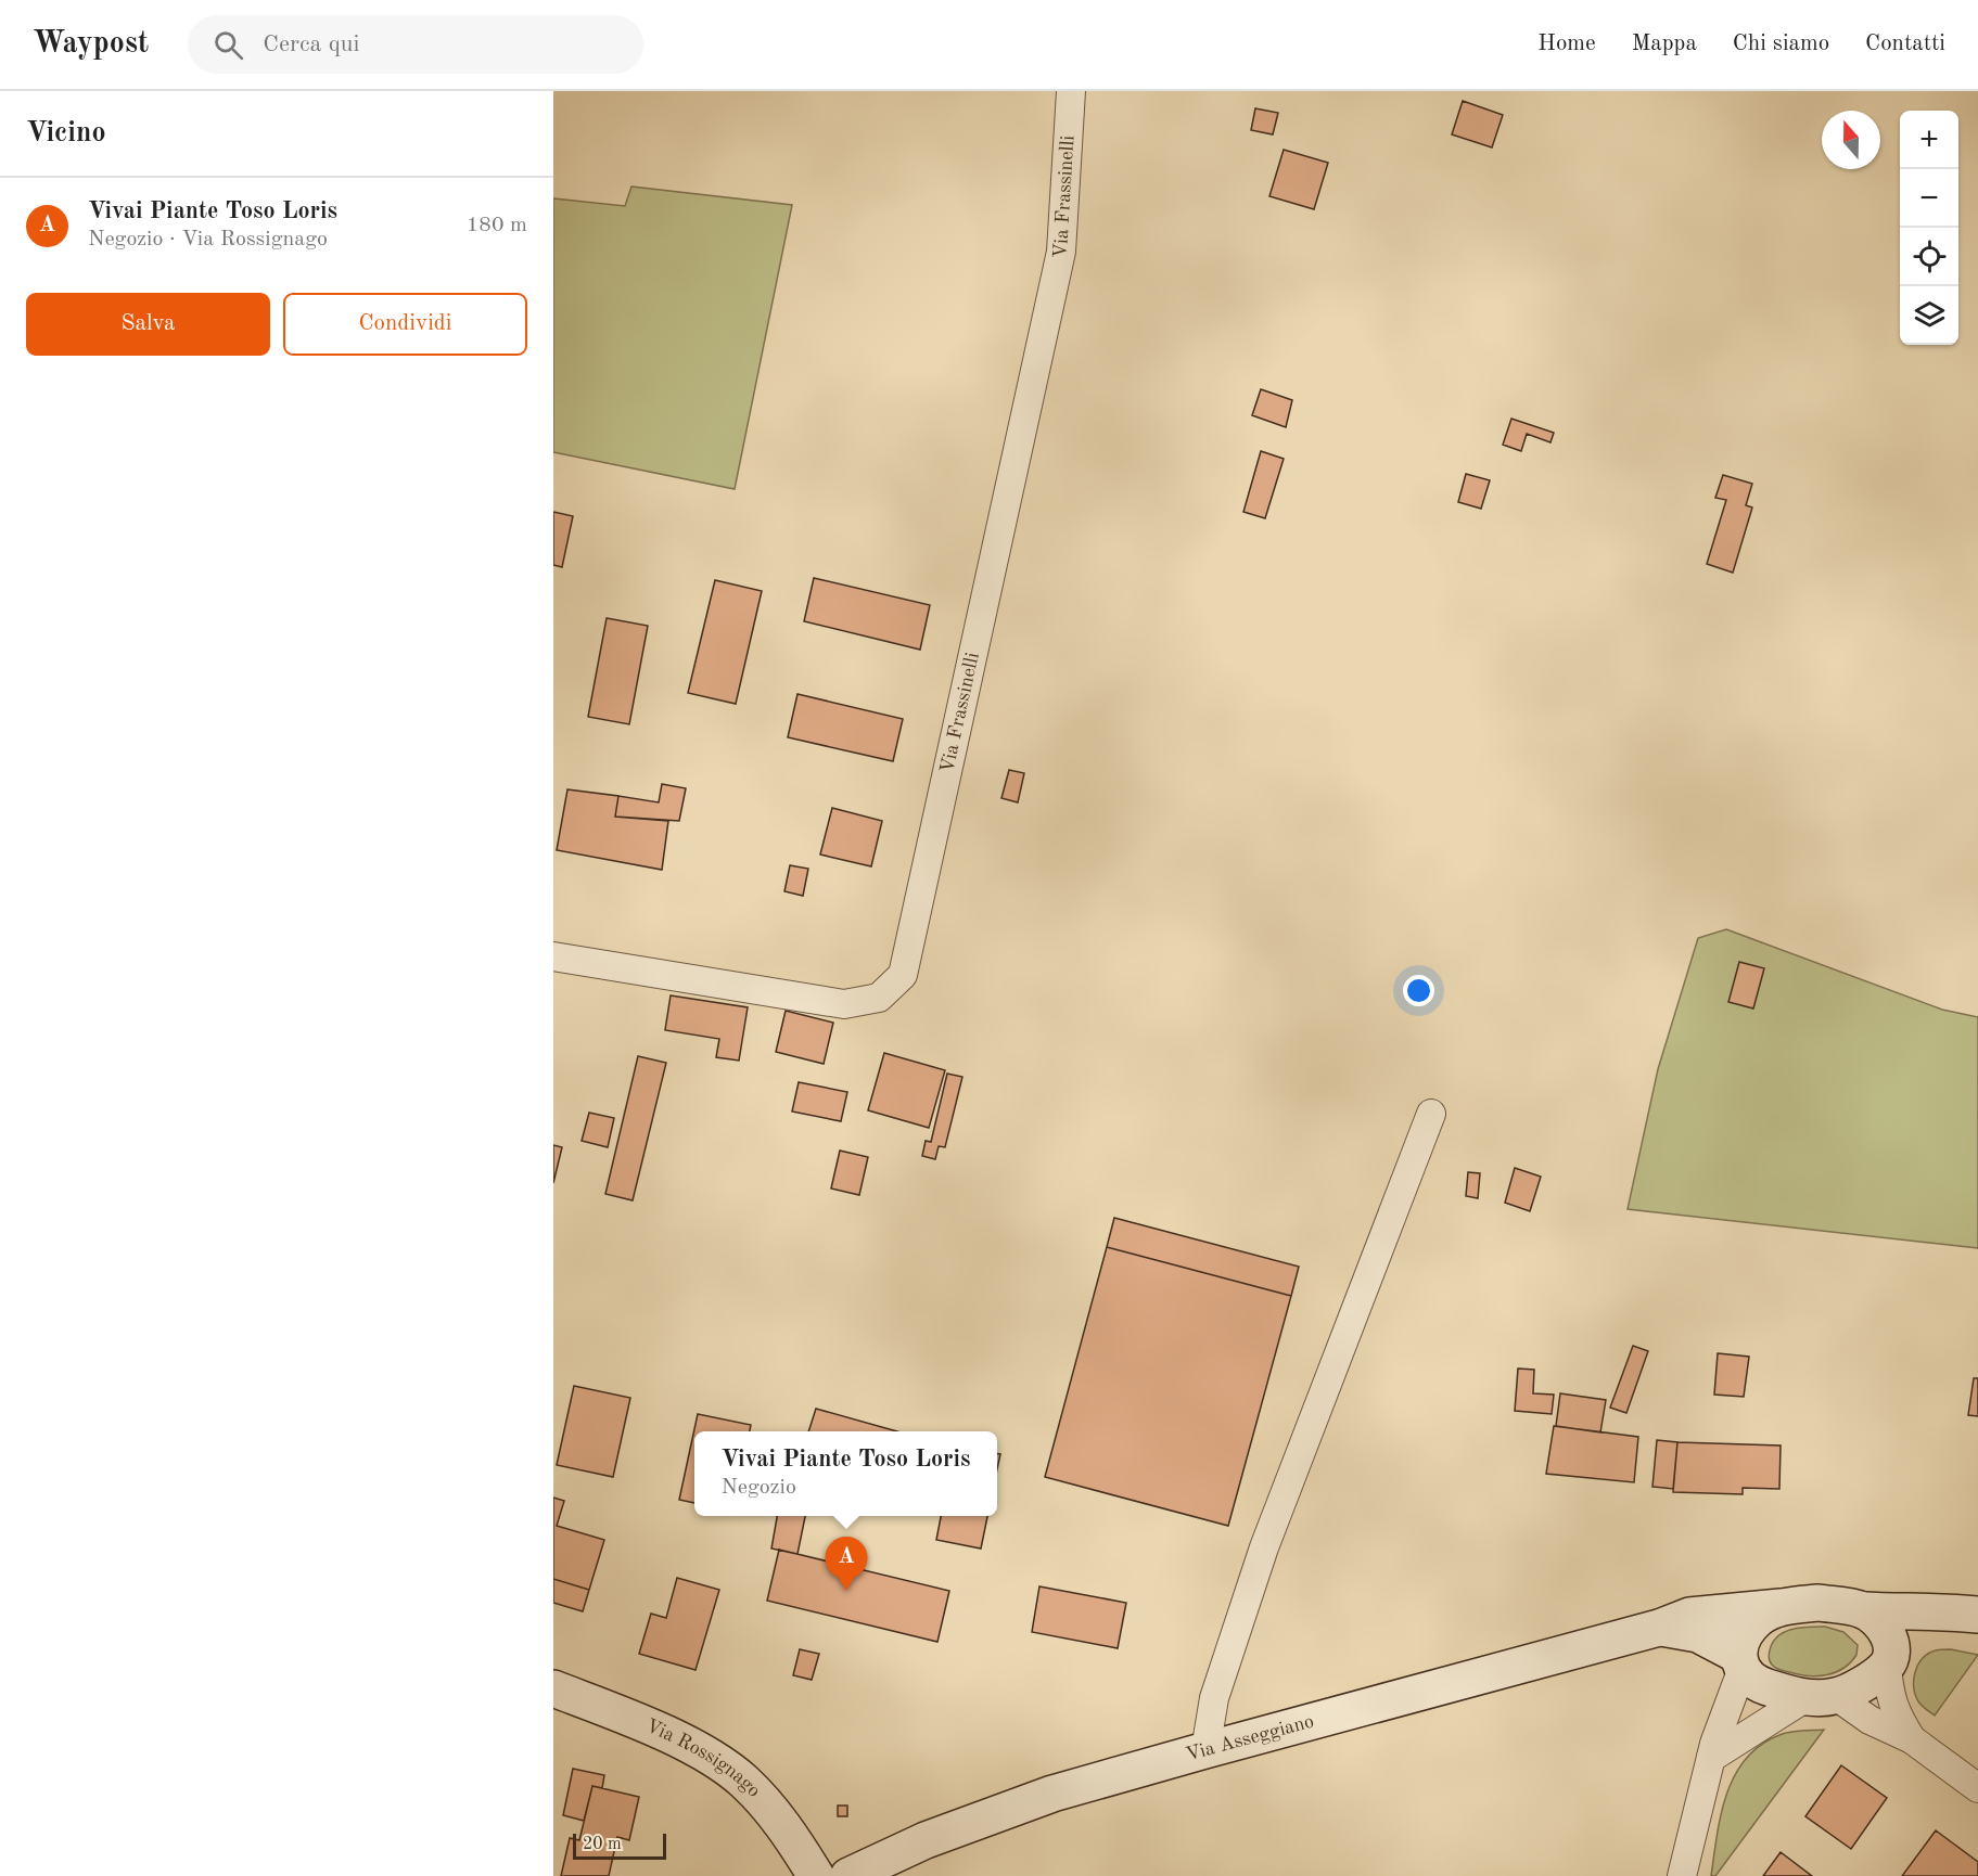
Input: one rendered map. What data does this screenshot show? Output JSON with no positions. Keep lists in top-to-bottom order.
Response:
{
  "streets": {
    "street": ["Via Frassinelli", "Via Asseggiano", "Via Rossignago"]
  },
  "scale_bar": "20 m",
  "north": "top",
  "page": {
    "header": "Waypost",
    "search": "Cerca qui",
    "nav": [
      "Home",
      "Mappa",
      "Chi siamo",
      "Contatti"
    ],
    "heading": "Vicino",
    "map_buttons": ["+", "−"],
    "list": [
      {
        "mark": "A",
        "name": "Vivai Piante Toso Loris",
        "note": "Negozio · Via Rossignago",
        "value": "180 m"
      }
    ],
    "buttons": ["Salva", "Condividi"],
    "popup": ["Vivai Piante Toso Loris", "Negozio"],
    "pins": "A",
    "scale": "20 m"
  }
}
